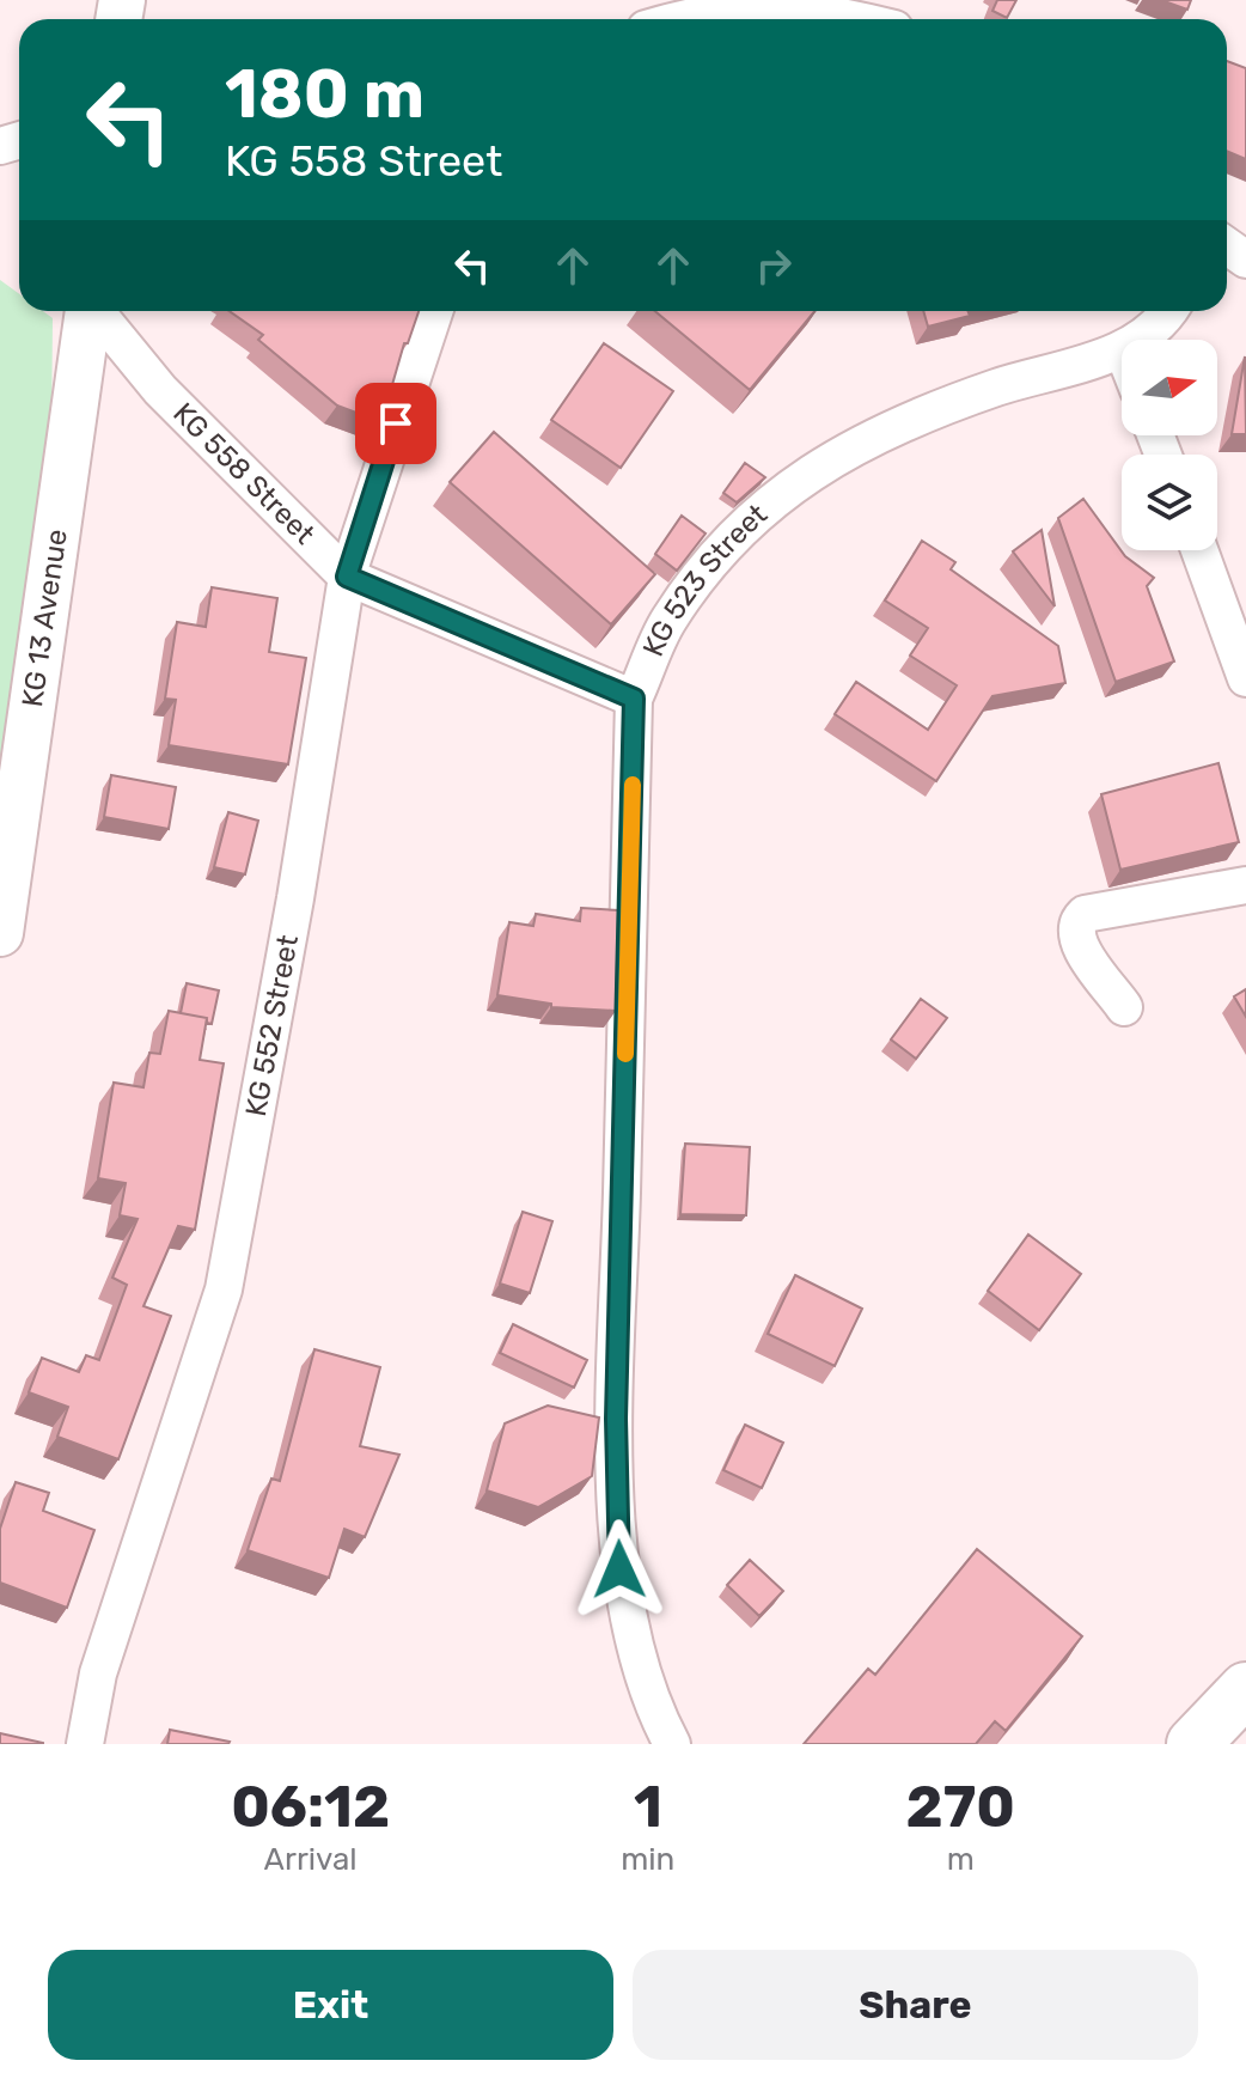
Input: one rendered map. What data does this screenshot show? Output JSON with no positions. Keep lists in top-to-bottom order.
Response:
{
  "streets": {
    "street": [
      "KG 558 Street",
      "KG 523 Street",
      "KG 13 Avenue",
      "KG 552 Street"
    ]
  },
  "crossings": [
    ["KG 558 Street", "KG 523 Street"],
    ["KG 558 Street", "KG 552 Street"]
  ],
  "north": "right",
  "page": {
    "turn": ["180 m", "KG 558 Street"],
    "eta": [
      "06:12",
      "Arrival",
      "1",
      "min",
      "270",
      "m"
    ],
    "buttons": ["Exit", "Share"]
  }
}
